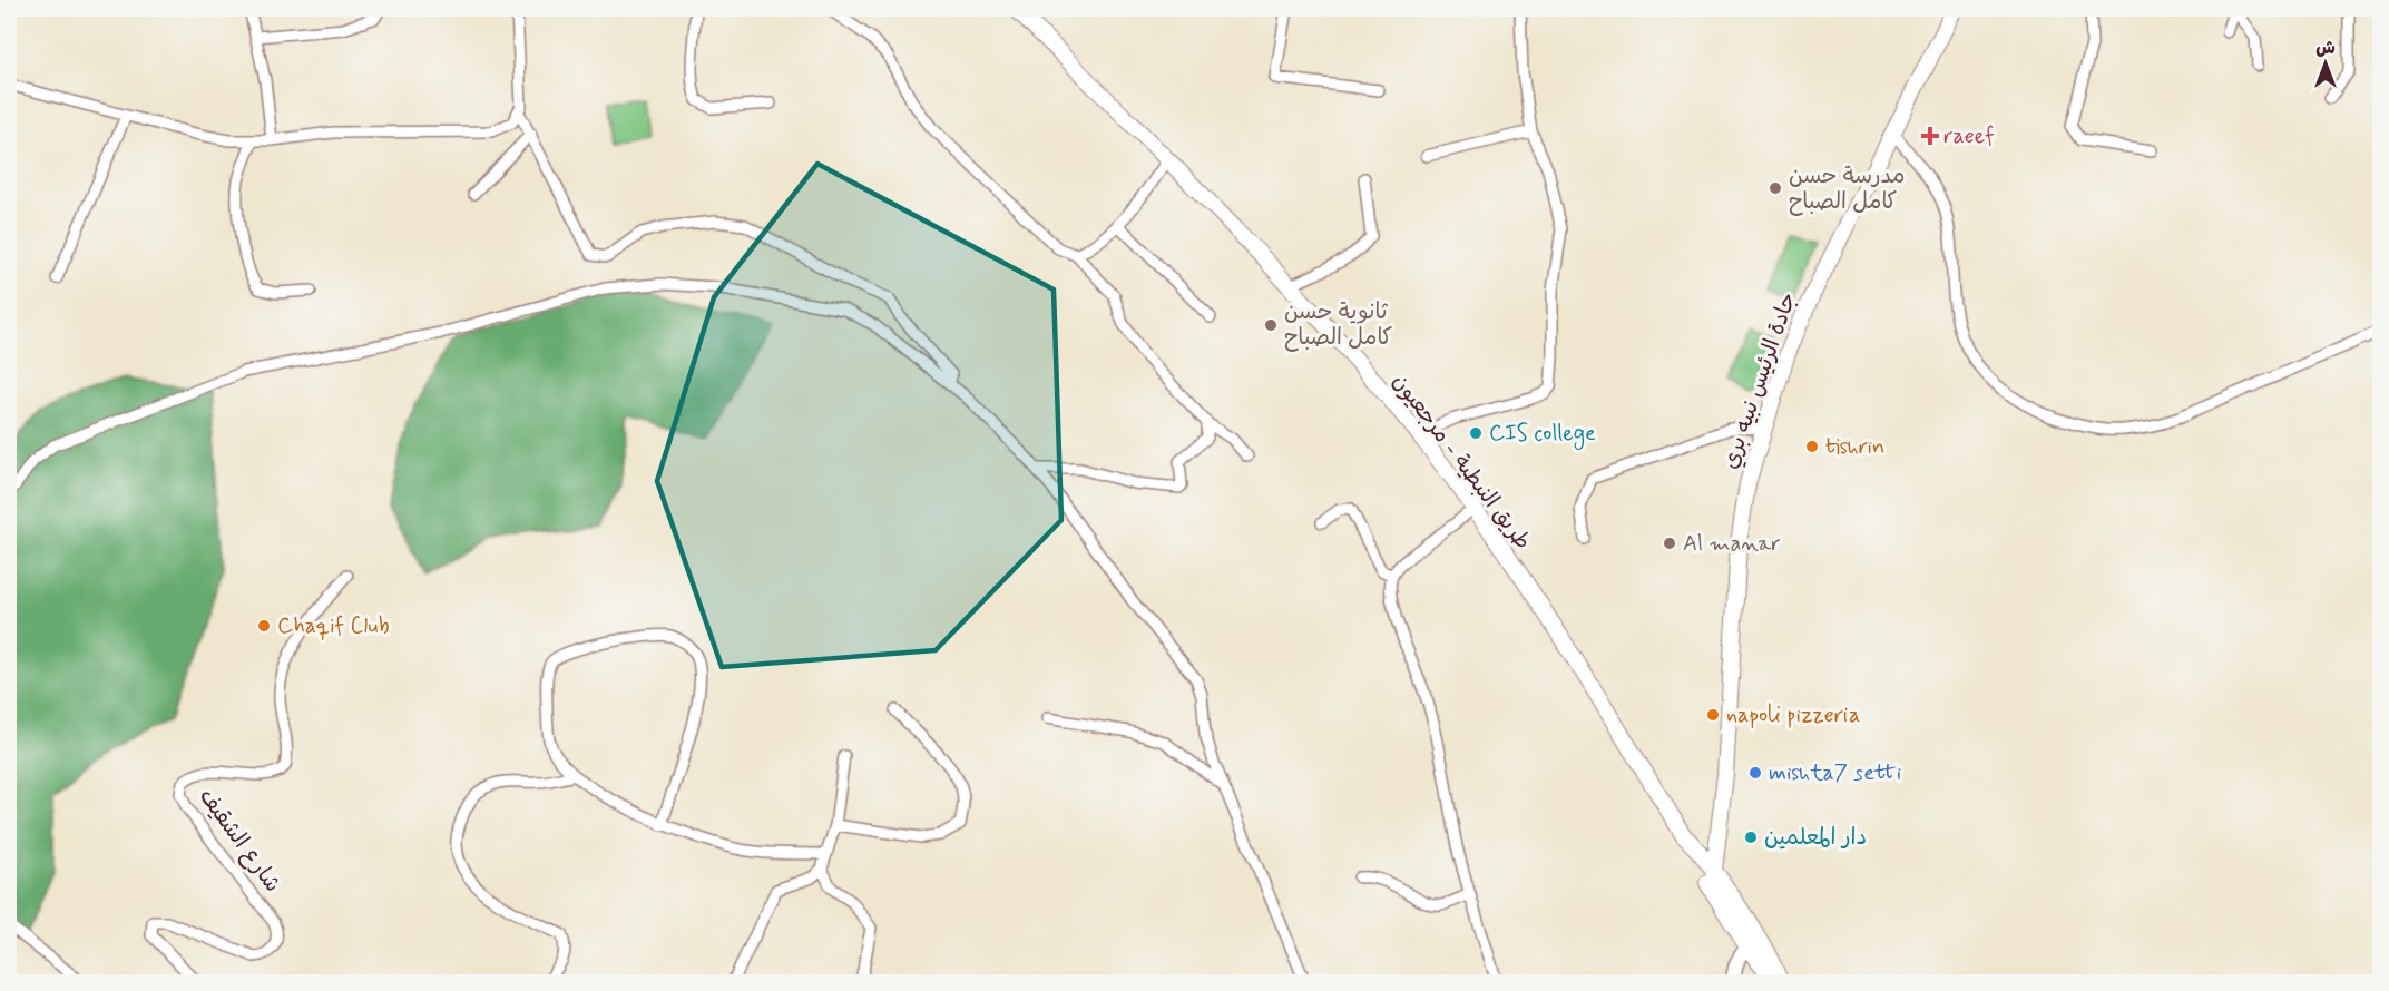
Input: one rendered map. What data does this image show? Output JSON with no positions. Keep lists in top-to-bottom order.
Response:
{
  "streets": {
    "main road": ["جادة الرئيس نبيه بري", "طريق النبطية - مرجعيون"],
    "street": ["شارع الشقيف"]
  },
  "crossings": [
    ["جادة الرئيس نبيه بري", "طريق النبطية - مرجعيون"]
  ],
  "places": {
    "health": ["raeef"],
    "other": [
      "مدرسة حسن كامل الصباح",
      "ثانوية حسن كامل الصباح",
      "CIS college",
      "tishrin",
      "Al manar",
      "Chaqif Club",
      "napoli pizzeria",
      "mishta7 setti",
      "دار المعلمين"
    ]
  },
  "north": "top"
}
